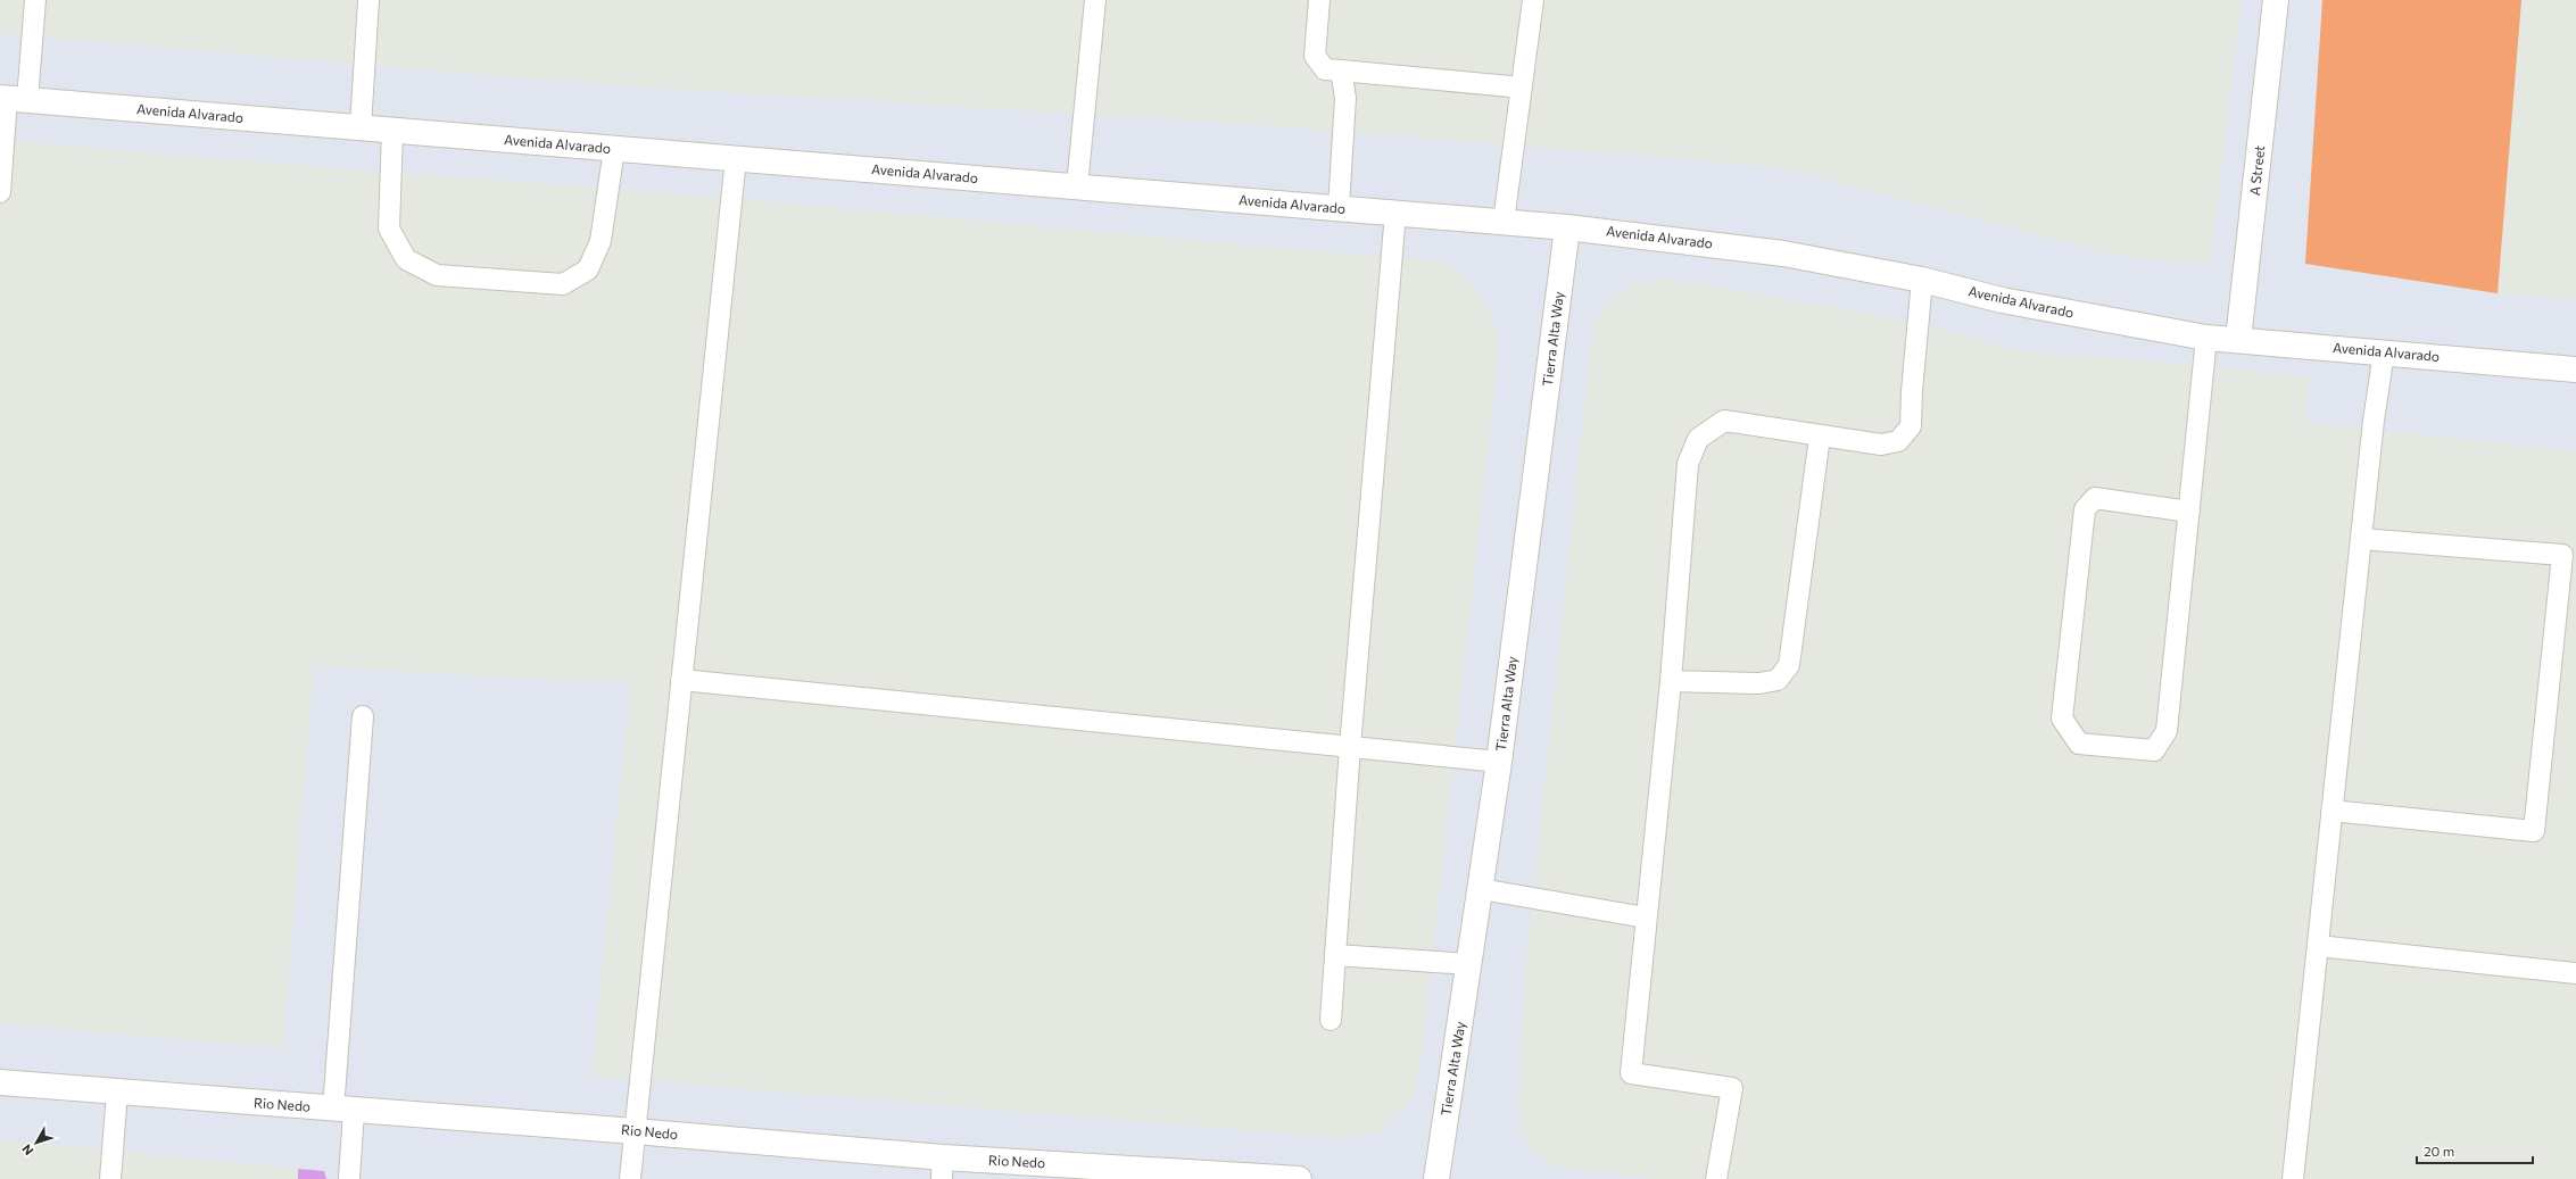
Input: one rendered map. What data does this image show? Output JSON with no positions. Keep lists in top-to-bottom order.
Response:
{
  "streets": {
    "street": [
      "Avenida Alvarado",
      "A Street",
      "Tierra Alta Way",
      "Rio Nedo"
    ]
  },
  "crossings": [
    ["Avenida Alvarado", "A Street"],
    ["Avenida Alvarado", "Tierra Alta Way"]
  ],
  "scale_bar": "20 m",
  "north": "bottom left"
}
